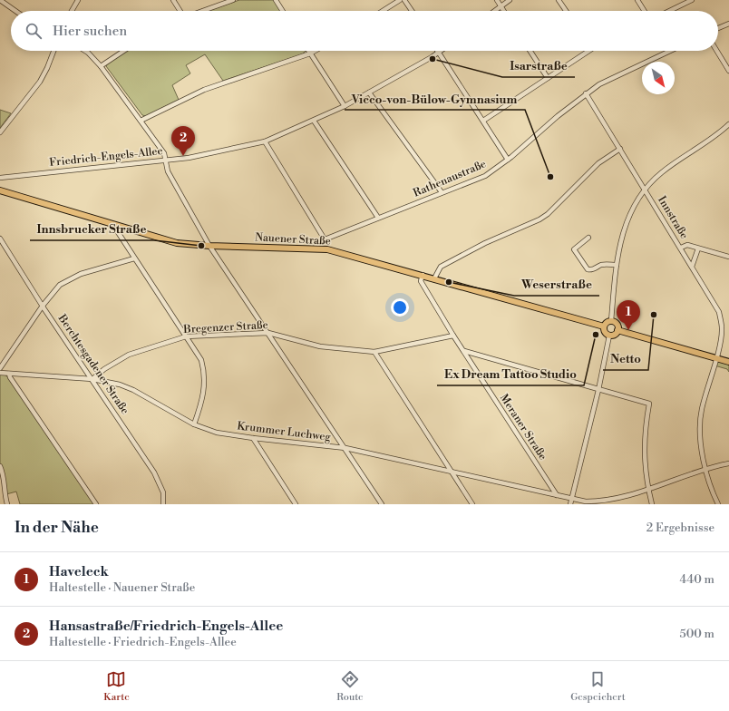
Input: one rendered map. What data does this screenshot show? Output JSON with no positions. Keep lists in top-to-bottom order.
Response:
{
  "streets": {
    "main road": ["Nauener Straße"],
    "street": [
      "Friedrich-Engels-Allee",
      "Rathenaustraße",
      "Innstraße",
      "Bregenzer Straße",
      "Berchtesgadener Straße",
      "Meraner Straße",
      "Krummer Luchweg"
    ]
  },
  "crossings": [
    ["Friedrich-Engels-Allee", "Rathenaustraße"],
    ["Rathenaustraße", "Innstraße"],
    ["Innstraße", "Krummer Luchweg"],
    ["Nauener Straße", "Meraner Straße"],
    ["Bregenzer Straße", "Berchtesgadener Straße"],
    ["Bregenzer Straße", "Meraner Straße"],
    ["Bregenzer Straße", "Krummer Luchweg"],
    ["Berchtesgadener Straße", "Krummer Luchweg"],
    ["Meraner Straße", "Krummer Luchweg"]
  ],
  "places": [
    "Isarstraße",
    "Vicco-von-Bülow-Gymnasium",
    "Innsbrucker Straße",
    "Weserstraße",
    "Netto",
    "Ex Dream Tattoo Studio"
  ],
  "north": "bottom right",
  "page": {
    "search": "Hier suchen",
    "pins": ["2", "1"],
    "heading": ["In der Nähe", "2 Ergebnisse"],
    "list": [
      {
        "mark": "1",
        "name": "Haveleck",
        "note": "Haltestelle · Nauener Straße",
        "value": "440 m"
      },
      {
        "mark": "2",
        "name": "Hansastraße/Friedrich-Engels-Allee",
        "note": "Haltestelle · Friedrich-Engels-Allee",
        "value": "500 m"
      }
    ],
    "nav": ["Karte", "Route", "Gespeichert"]
  }
}
